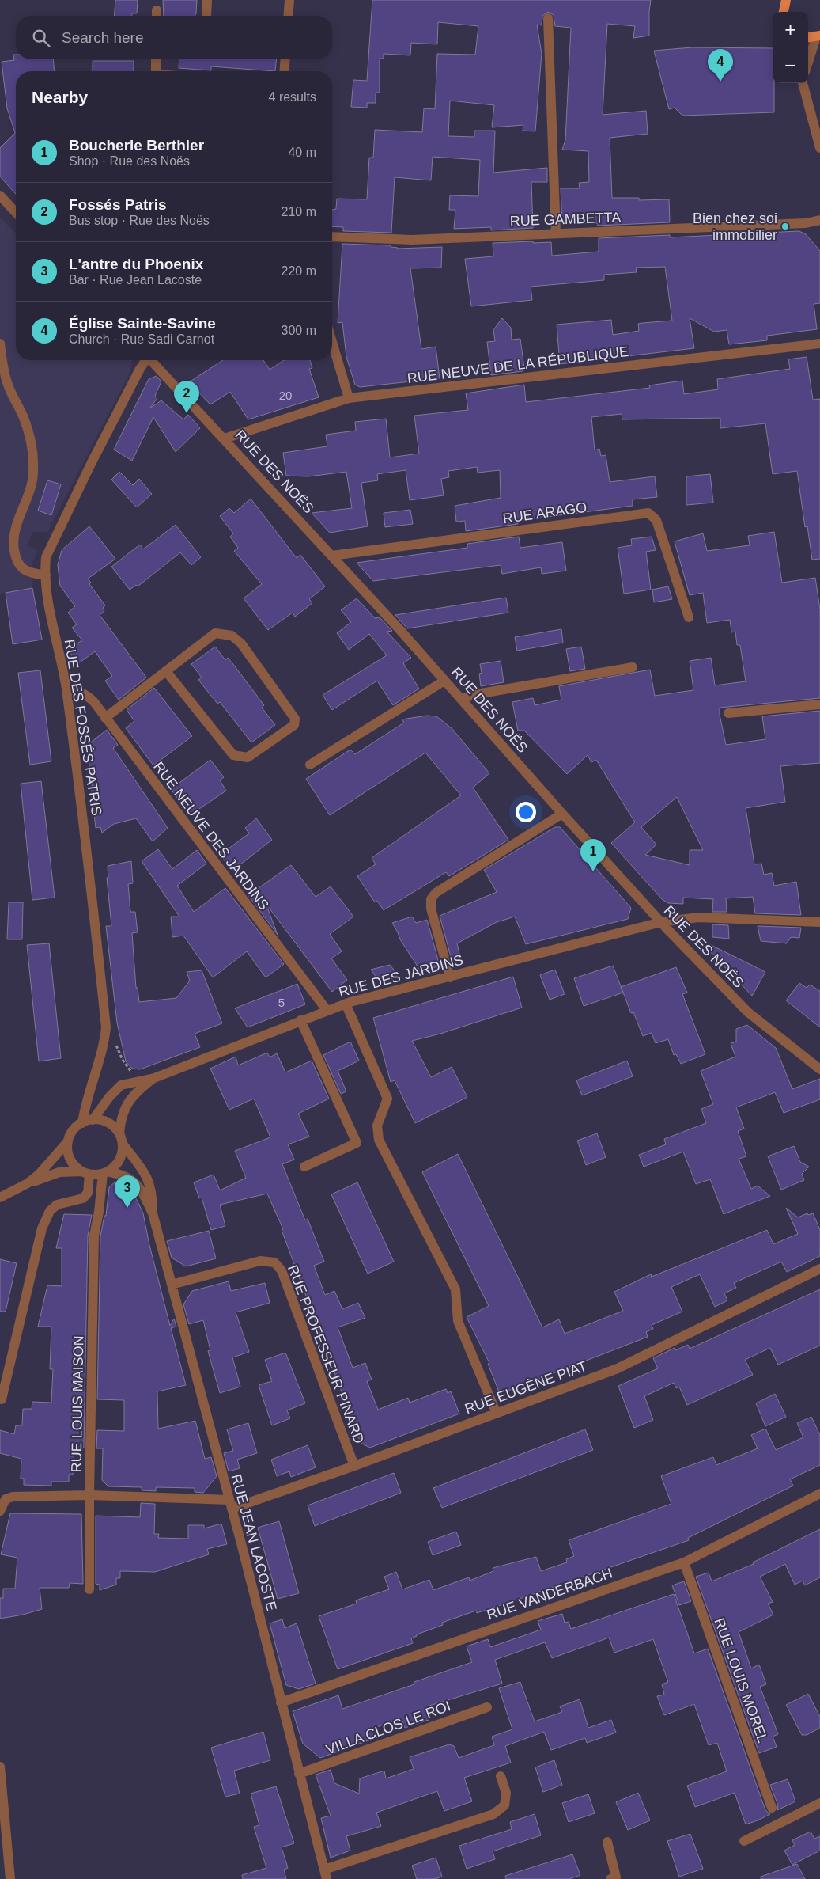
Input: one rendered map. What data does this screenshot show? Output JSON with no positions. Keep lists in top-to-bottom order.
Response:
{
  "streets": {
    "street": [
      "RUE GAMBETTA",
      "RUE NEUVE DE LA RÉPUBLIQUE",
      "RUE DES NOËS",
      "RUE ARAGO",
      "RUE DES FOSSÉS PATRIS",
      "RUE NEUVE DES JARDINS",
      "RUE DES JARDINS",
      "RUE PROFESSEUR PINARD",
      "RUE EUGÈNE PIAT",
      "RUE LOUIS MAISON",
      "RUE JEAN LACOSTE",
      "RUE VANDERBACH",
      "RUE LOUIS MOREL",
      "VILLA CLOS LE ROI"
    ]
  },
  "crossings": [
    ["RUE NEUVE DE LA RÉPUBLIQUE", "RUE DES NOËS"],
    ["RUE DES NOËS", "RUE ARAGO"],
    ["RUE DES NOËS", "RUE DES JARDINS"],
    ["RUE DES FOSSÉS PATRIS", "RUE NEUVE DES JARDINS"],
    ["RUE DES FOSSÉS PATRIS", "RUE DES JARDINS"],
    ["RUE DES FOSSÉS PATRIS", "RUE LOUIS MAISON"],
    ["RUE DES FOSSÉS PATRIS", "RUE JEAN LACOSTE"],
    ["RUE NEUVE DES JARDINS", "RUE DES JARDINS"],
    ["RUE DES JARDINS", "RUE LOUIS MAISON"],
    ["RUE DES JARDINS", "RUE JEAN LACOSTE"],
    ["RUE PROFESSEUR PINARD", "RUE EUGÈNE PIAT"],
    ["RUE PROFESSEUR PINARD", "RUE JEAN LACOSTE"],
    ["RUE EUGÈNE PIAT", "RUE JEAN LACOSTE"],
    ["RUE LOUIS MAISON", "RUE JEAN LACOSTE"],
    ["RUE JEAN LACOSTE", "RUE VANDERBACH"],
    ["RUE JEAN LACOSTE", "VILLA CLOS LE ROI"],
    ["RUE VANDERBACH", "RUE LOUIS MOREL"]
  ],
  "places": ["Bien chez soi immobilier"],
  "house_numbers": ["20", "5"],
  "page": {
    "map_buttons": ["+", "−"],
    "search": "Search here",
    "pins": [
      "4",
      "2",
      "1",
      "3"
    ],
    "heading": ["Nearby", "4 results"],
    "list": [
      {
        "mark": "1",
        "name": "Boucherie Berthier",
        "note": "Shop · Rue des Noës",
        "value": "40 m"
      },
      {
        "mark": "2",
        "name": "Fossés Patris",
        "note": "Bus stop · Rue des Noës",
        "value": "210 m"
      },
      {
        "mark": "3",
        "name": "L'antre du Phoenix",
        "note": "Bar · Rue Jean Lacoste",
        "value": "220 m"
      },
      {
        "mark": "4",
        "name": "Église Sainte-Savine",
        "note": "Church · Rue Sadi Carnot",
        "value": "300 m"
      }
    ]
  }
}
